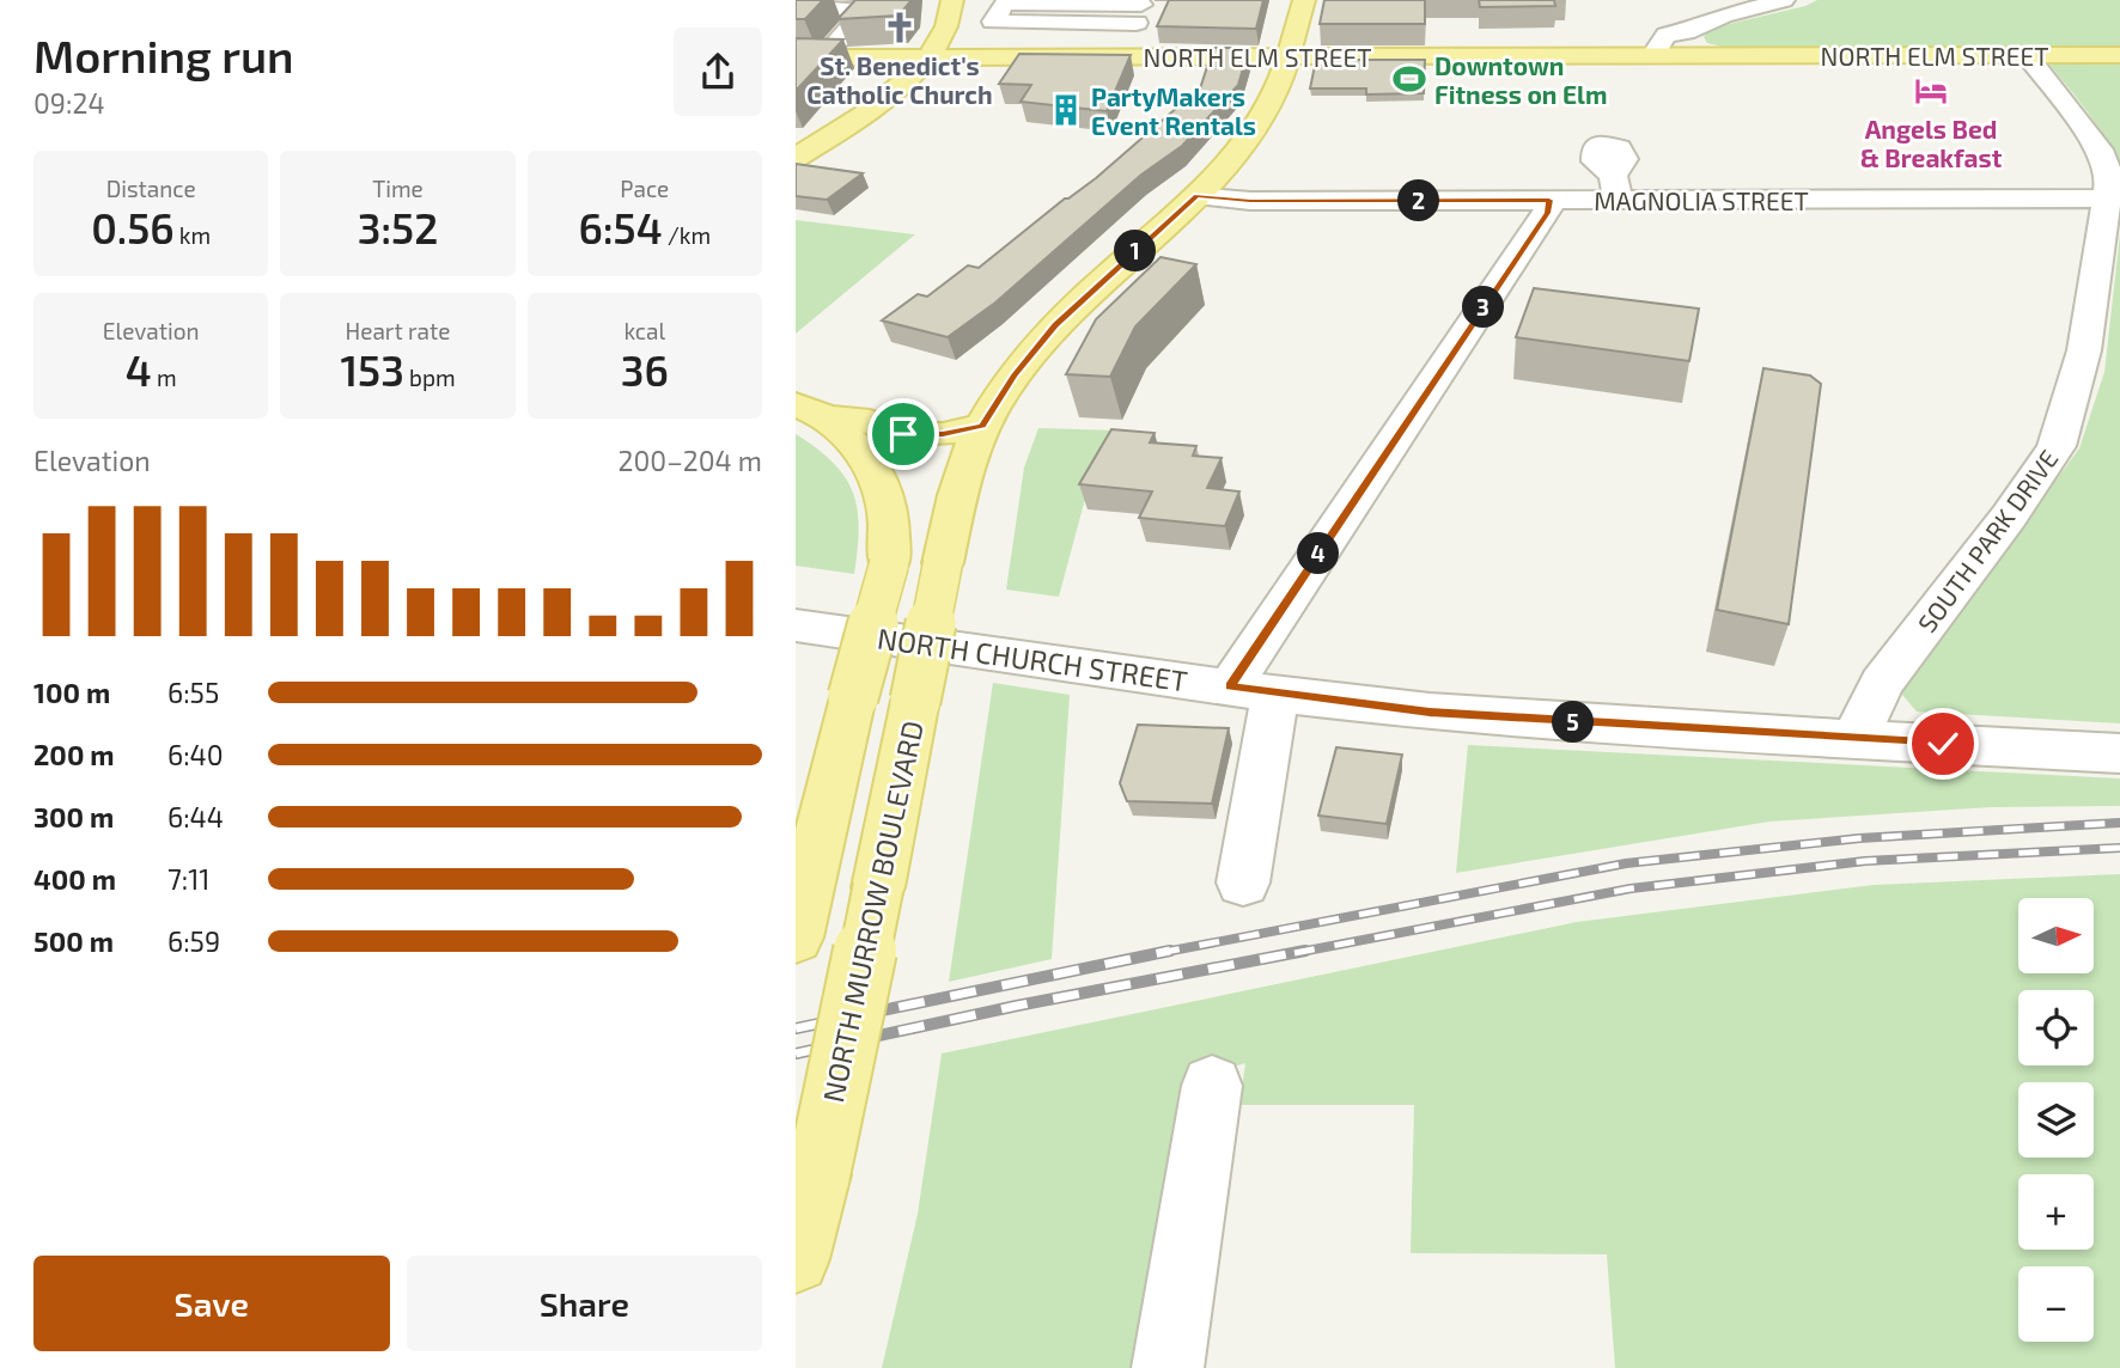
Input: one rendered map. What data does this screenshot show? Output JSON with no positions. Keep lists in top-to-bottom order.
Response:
{
  "streets": {
    "main road": ["NORTH ELM STREET", "NORTH MURROW BOULEVARD"],
    "street": ["MAGNOLIA STREET", "SOUTH PARK DRIVE", "NORTH CHURCH STREET"]
  },
  "crossings": [
    ["NORTH ELM STREET", "SOUTH PARK DRIVE"],
    ["NORTH ELM STREET", "NORTH MURROW BOULEVARD"],
    ["MAGNOLIA STREET", "SOUTH PARK DRIVE"],
    ["MAGNOLIA STREET", "NORTH MURROW BOULEVARD"],
    ["SOUTH PARK DRIVE", "NORTH CHURCH STREET"]
  ],
  "places": {
    "church": ["St. Benedict's Catholic Church"],
    "sports": ["Downtown Fitness on Elm"],
    "hotel": ["Angels Bed & Breakfast"],
    "building": ["PartyMakers Event Rentals"]
  },
  "north": "right",
  "page": {
    "heading": ["Morning run", "09:24"],
    "stats": [
      ["Distance", "0.56 km"],
      ["Time", "3:52"],
      ["Pace", "6:54 /km"],
      ["Elevation", "4 m"],
      ["Heart rate", "153 bpm"],
      ["kcal", "36"]
    ],
    "pins": [
      "2",
      "1",
      "3",
      "4",
      "5"
    ],
    "chart": ["Elevation", "200–204 m"],
    "list": [
      {
        "name": "100 m",
        "note": "6:55"
      },
      {
        "name": "200 m",
        "note": "6:40"
      },
      {
        "name": "300 m",
        "note": "6:44"
      },
      {
        "name": "400 m",
        "note": "7:11"
      },
      {
        "name": "500 m",
        "note": "6:59"
      }
    ],
    "map_buttons": ["+", "−"],
    "buttons": ["Save", "Share"]
  }
}
